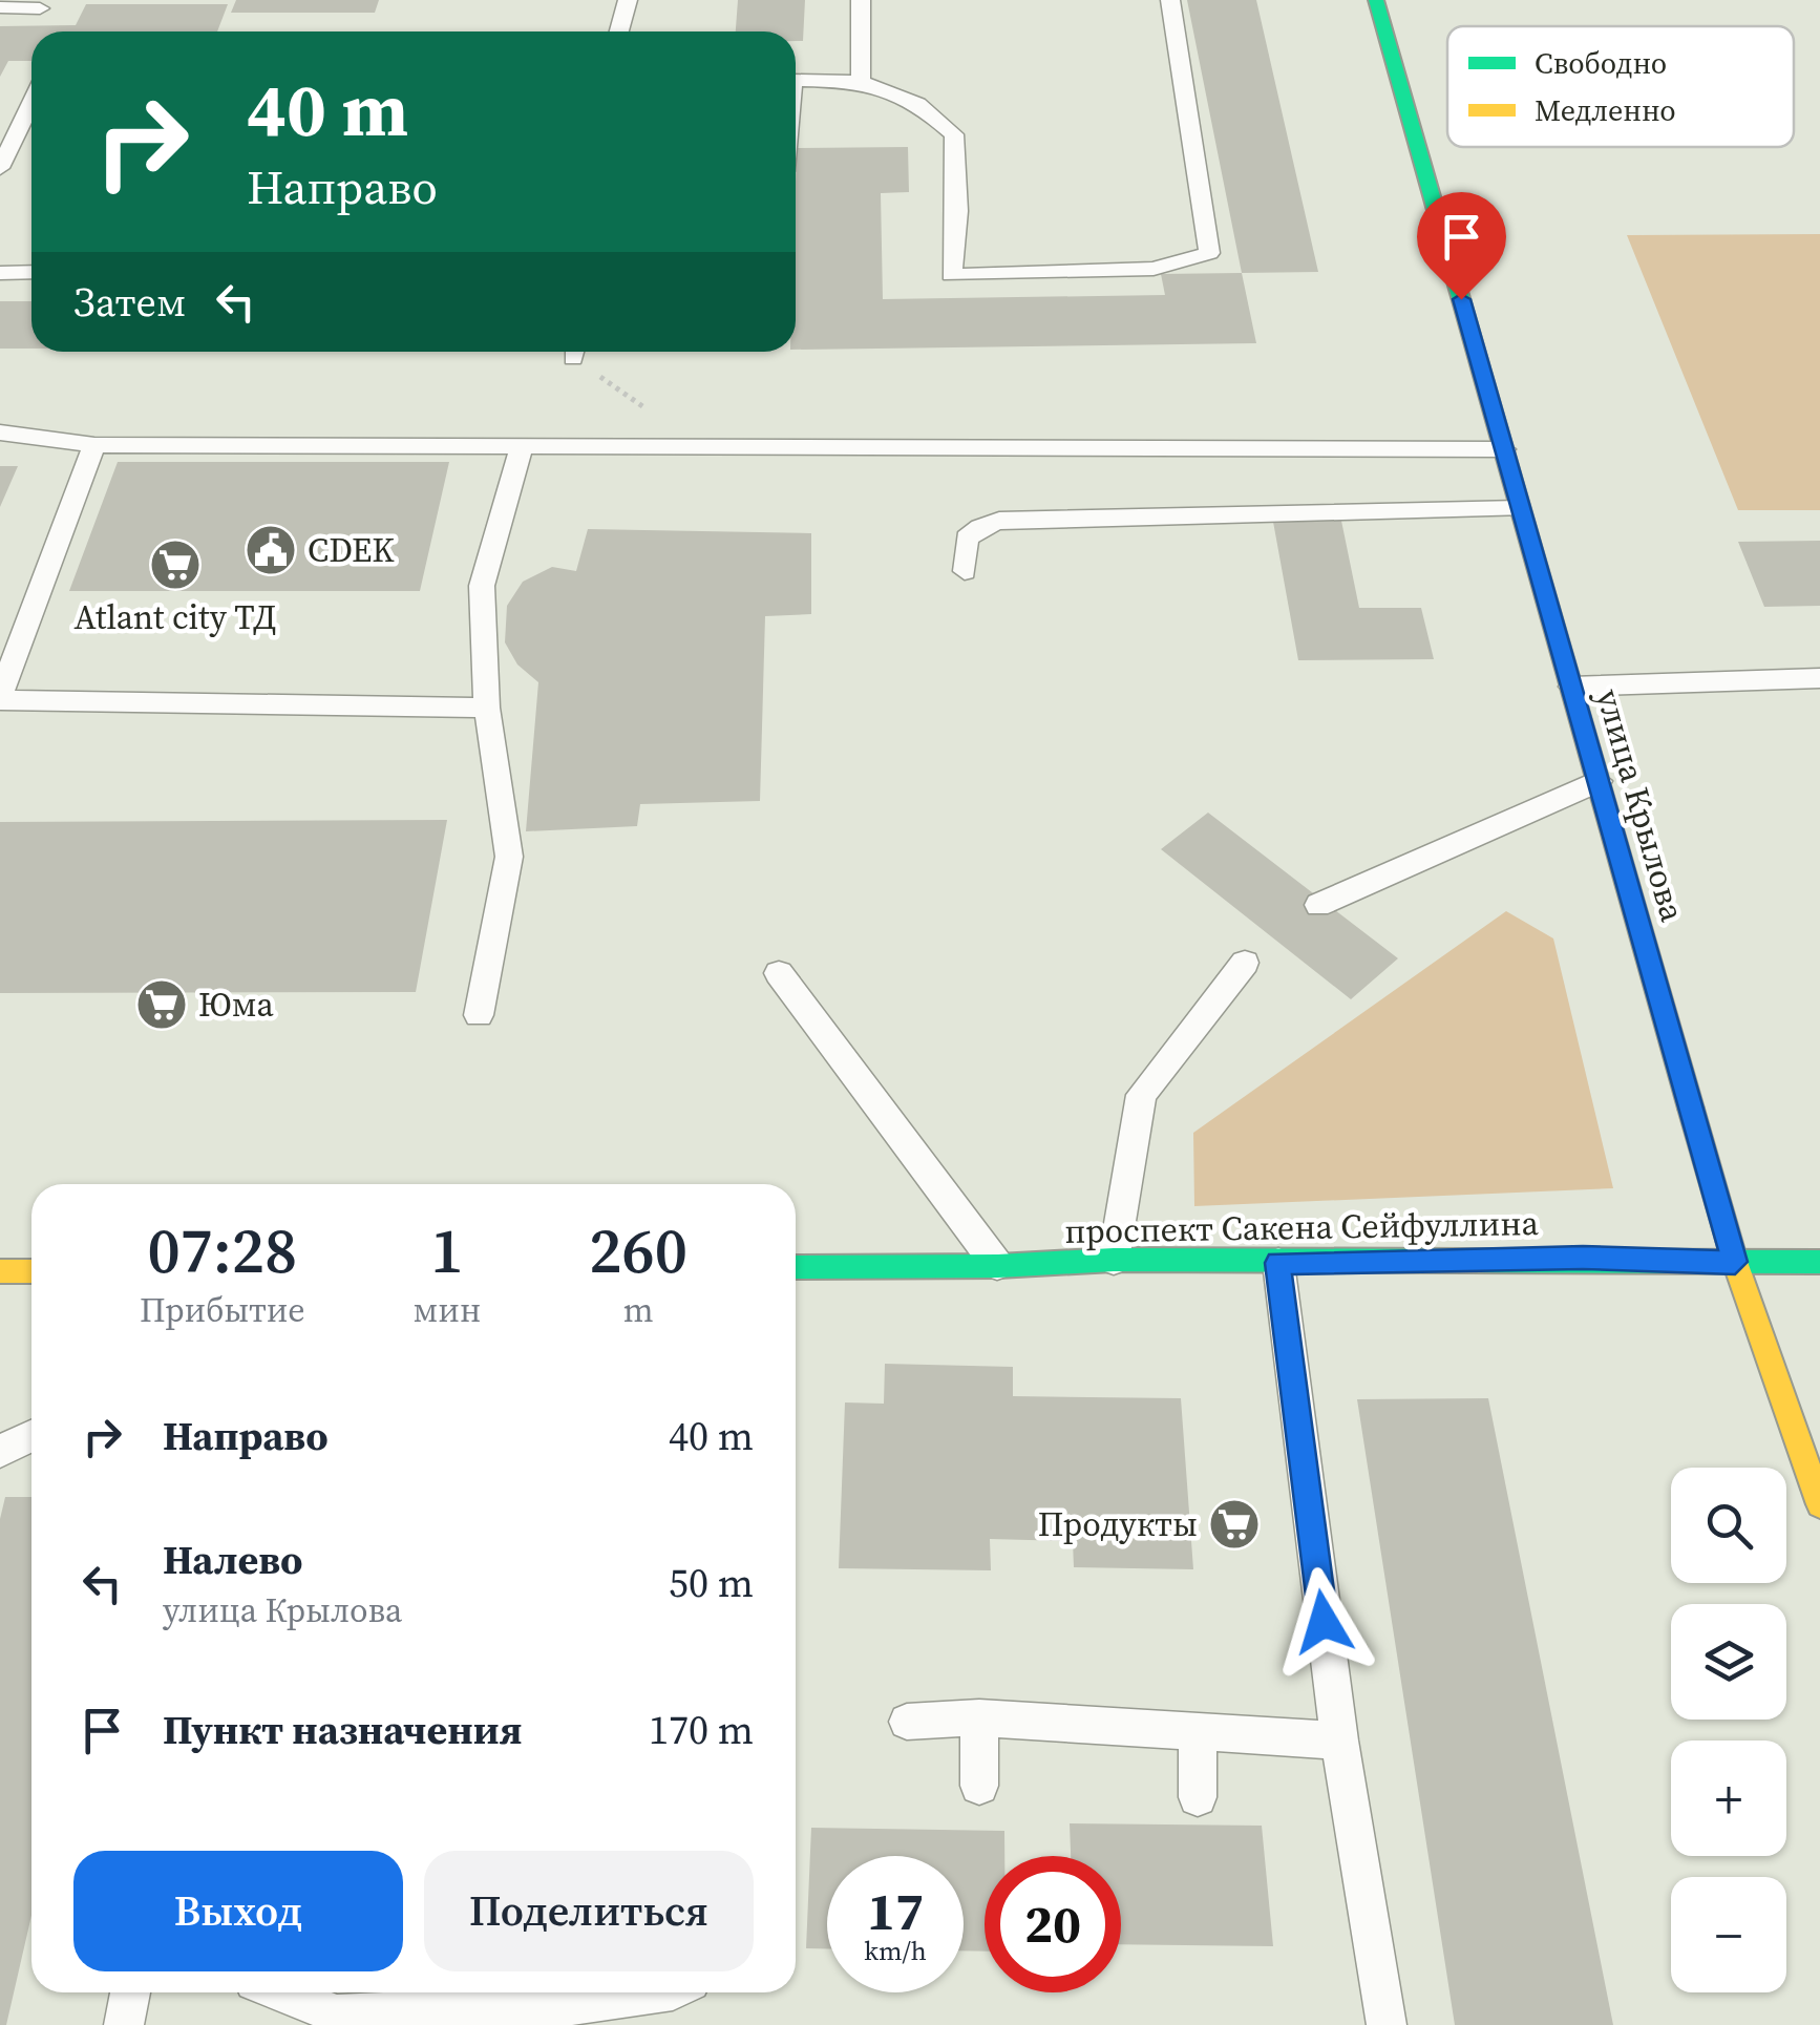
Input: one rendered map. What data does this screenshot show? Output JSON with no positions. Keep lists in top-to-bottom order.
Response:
{
  "streets": {
    "street": ["улица Крылова", "проспект Сакена Сейфуллина"]
  },
  "crossings": [
    ["улица Крылова", "проспект Сакена Сейфуллина"]
  ],
  "places": {
    "public building": ["CDEK"],
    "supermarket": ["Atlant city ТД", "Юма", "Продукты"]
  },
  "legend": ["Свободно", "Медленно"],
  "page": {
    "turn": ["40 m", "Направо"],
    "then": "Затем",
    "eta": [
      "07:28",
      "Прибытие",
      "1",
      "мин",
      "260",
      "m"
    ],
    "list": [
      {
        "name": "Направо",
        "value": "40 m"
      },
      {
        "name": "Налево",
        "note": "улица Крылова",
        "value": "50 m"
      },
      {
        "name": "Пункт назначения",
        "value": "170 m"
      }
    ],
    "map_buttons": ["+", "−"],
    "buttons": ["Выход", "Поделиться"],
    "speed": "17 km/h",
    "limit": "20"
  }
}
